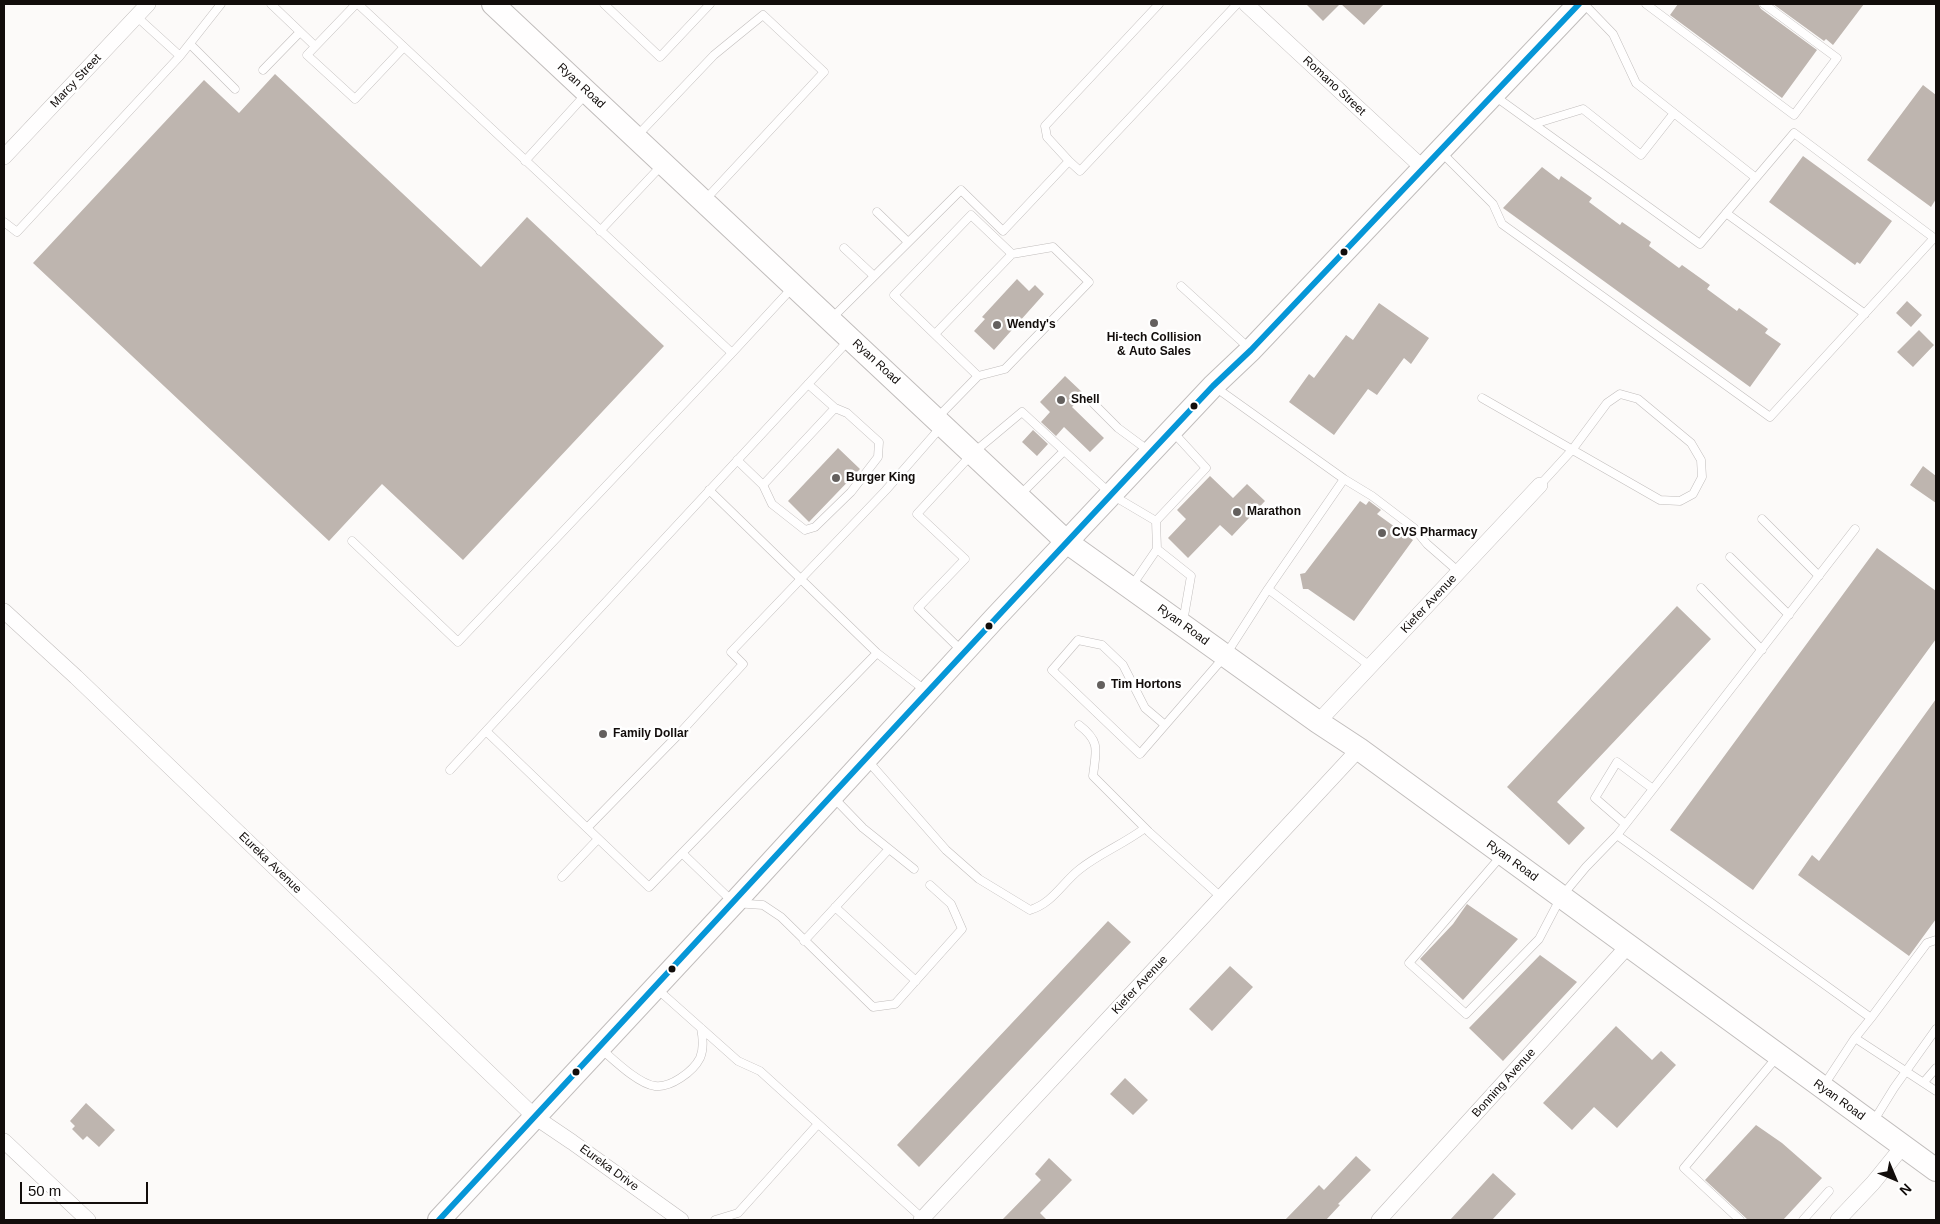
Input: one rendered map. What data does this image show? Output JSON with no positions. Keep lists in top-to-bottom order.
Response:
{
  "streets": {
    "main road": ["Ryan Road"],
    "street": [
      "Marcy Street",
      "Romano Street",
      "Kiefer Avenue",
      "Eureka Avenue",
      "Bonning Avenue",
      "Eureka Drive"
    ]
  },
  "crossings": [
    ["Ryan Road", "Kiefer Avenue"],
    ["Ryan Road", "Bonning Avenue"],
    ["Eureka Avenue", "Eureka Drive"]
  ],
  "places": [
    "Hi-tech Collision & Auto Sales",
    "Wendy's",
    "Shell",
    "Burger King",
    "Marathon",
    "CVS Pharmacy",
    "Tim Hortons",
    "Family Dollar"
  ],
  "scale_bar": "50 m",
  "north": "bottom right"
}
